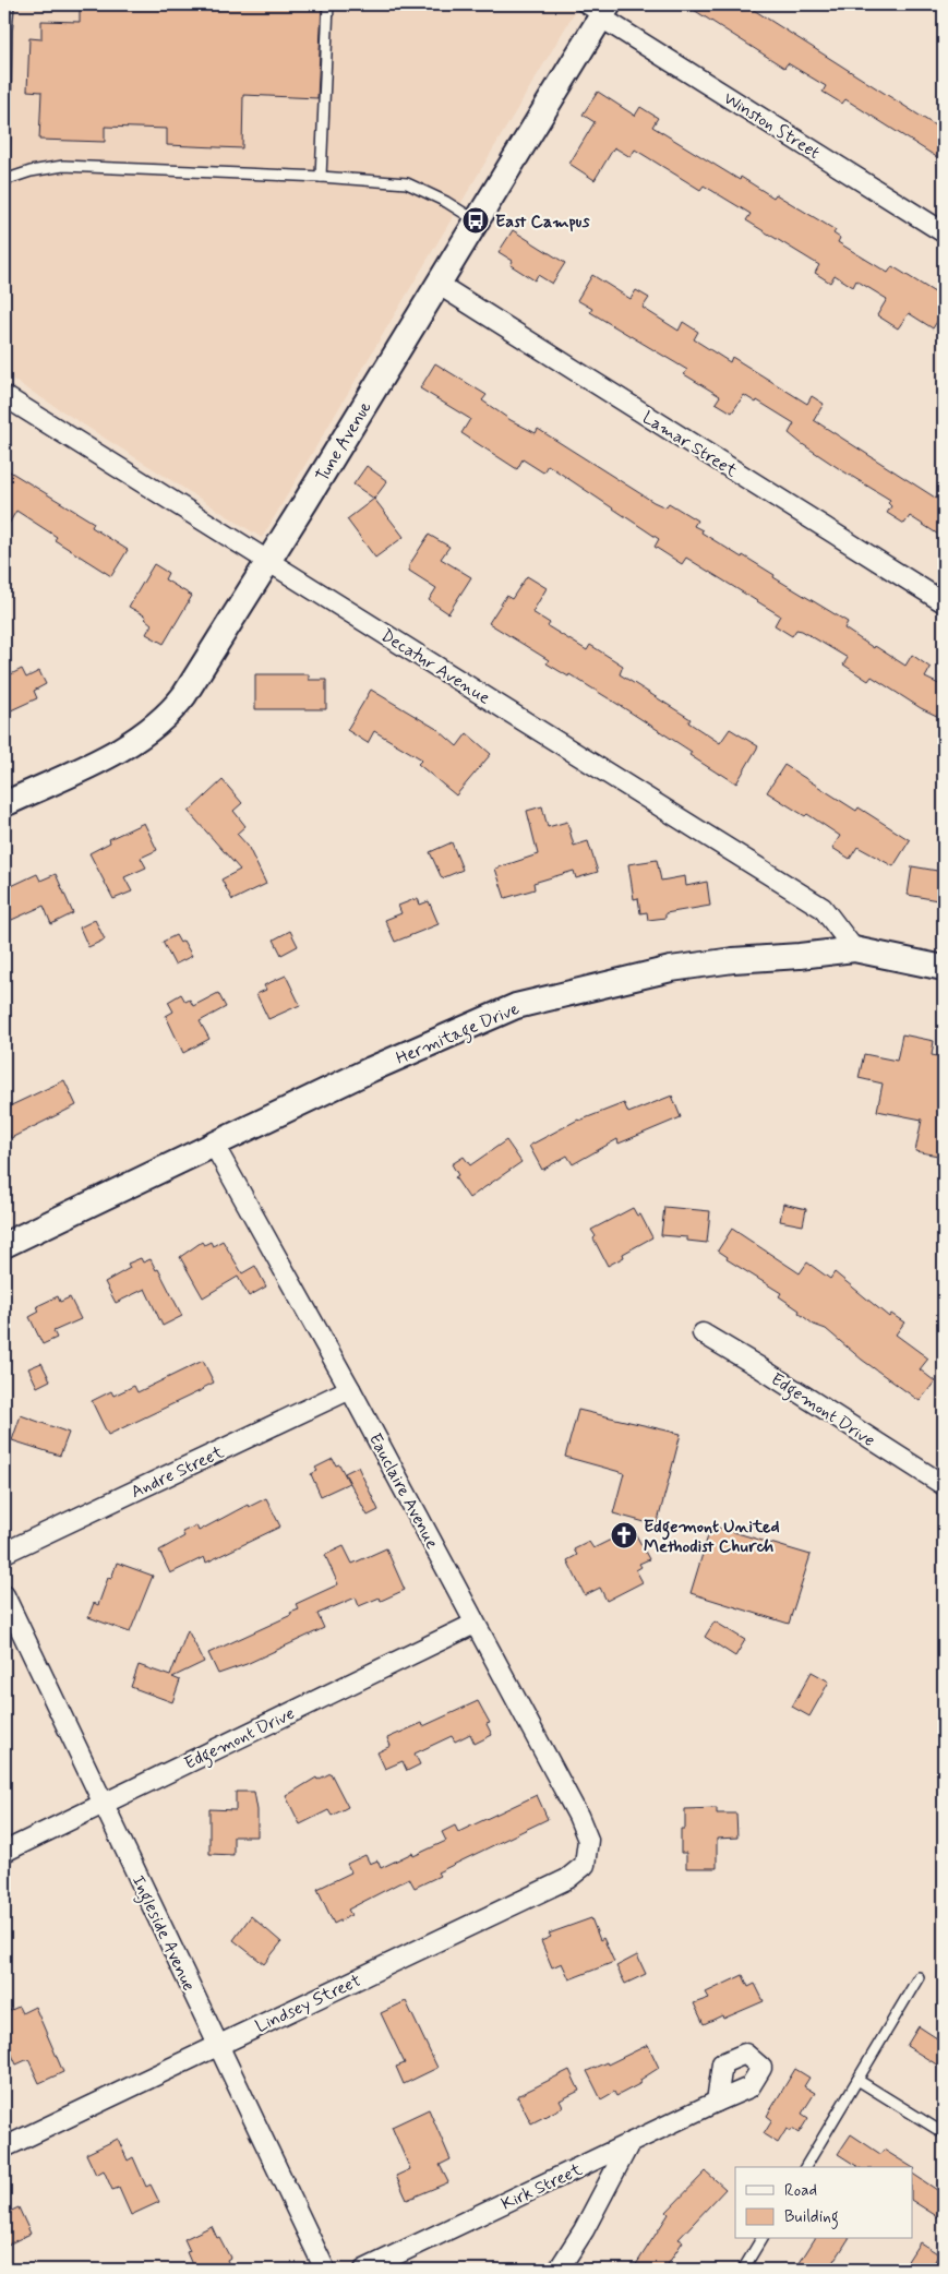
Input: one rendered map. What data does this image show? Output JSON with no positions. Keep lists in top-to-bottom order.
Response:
{
  "streets": {
    "street": [
      "Winston Street",
      "Tune Avenue",
      "Lamar Street",
      "Decatur Avenue",
      "Hermitage Drive",
      "Edgemont Drive",
      "Andre Street",
      "Eauclaire Avenue",
      "Ingleside Avenue",
      "Lindsey Street",
      "Kirk Street"
    ]
  },
  "crossings": [
    ["Winston Street", "Tune Avenue"],
    ["Tune Avenue", "Lamar Street"],
    ["Tune Avenue", "Decatur Avenue"],
    ["Decatur Avenue", "Hermitage Drive"],
    ["Hermitage Drive", "Eauclaire Avenue"],
    ["Edgemont Drive", "Eauclaire Avenue"],
    ["Edgemont Drive", "Ingleside Avenue"],
    ["Andre Street", "Eauclaire Avenue"],
    ["Eauclaire Avenue", "Lindsey Street"],
    ["Ingleside Avenue", "Lindsey Street"]
  ],
  "places": {
    "bus stop": ["East Campus"],
    "church": ["Edgemont United Methodist Church"]
  },
  "legend": ["Road", "Building"]
}
